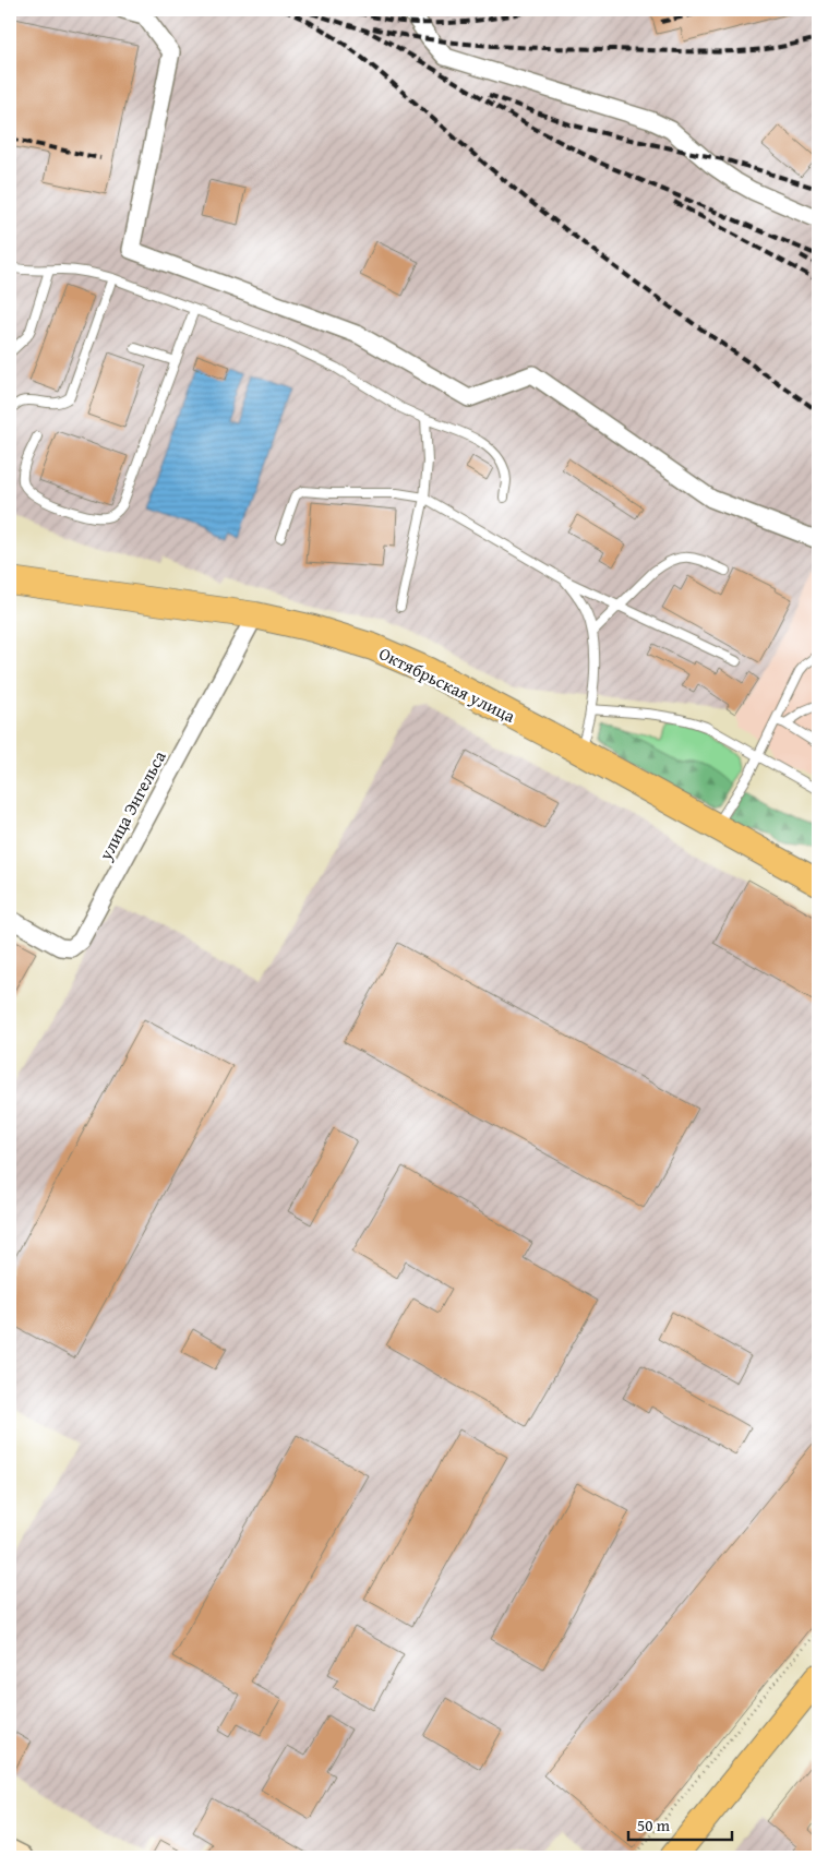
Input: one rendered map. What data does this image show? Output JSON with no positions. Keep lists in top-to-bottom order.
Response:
{
  "streets": {
    "main road": ["Октябрьская улица"],
    "street": ["улица Энгельса"]
  },
  "crossings": [
    ["Октябрьская улица", "улица Энгельса"]
  ],
  "scale_bar": "50 m"
}
